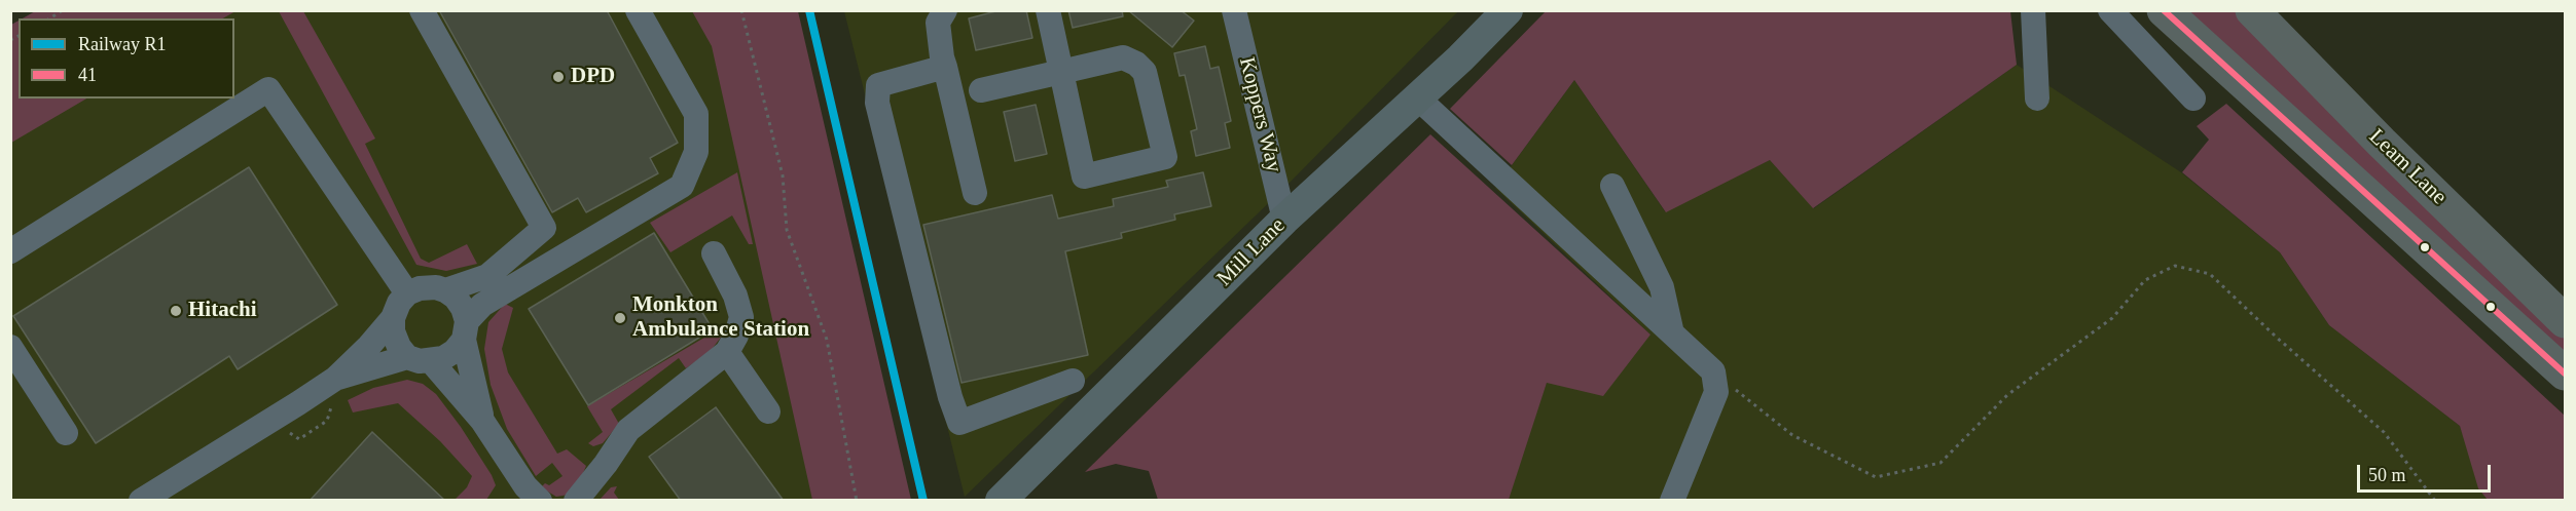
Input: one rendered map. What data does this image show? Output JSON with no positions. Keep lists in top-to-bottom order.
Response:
{
  "streets": {
    "highway": ["Leam Lane"],
    "main road": ["Mill Lane"],
    "street": ["Koppers Way"]
  },
  "crossings": [
    ["Koppers Way", "Mill Lane"]
  ],
  "places": ["DPD", "Hitachi", "Monkton Ambulance Station"],
  "lines": ["rail line R1", "transit line 41"],
  "legend": ["Railway R1", "41"],
  "scale_bar": "50 m"
}
